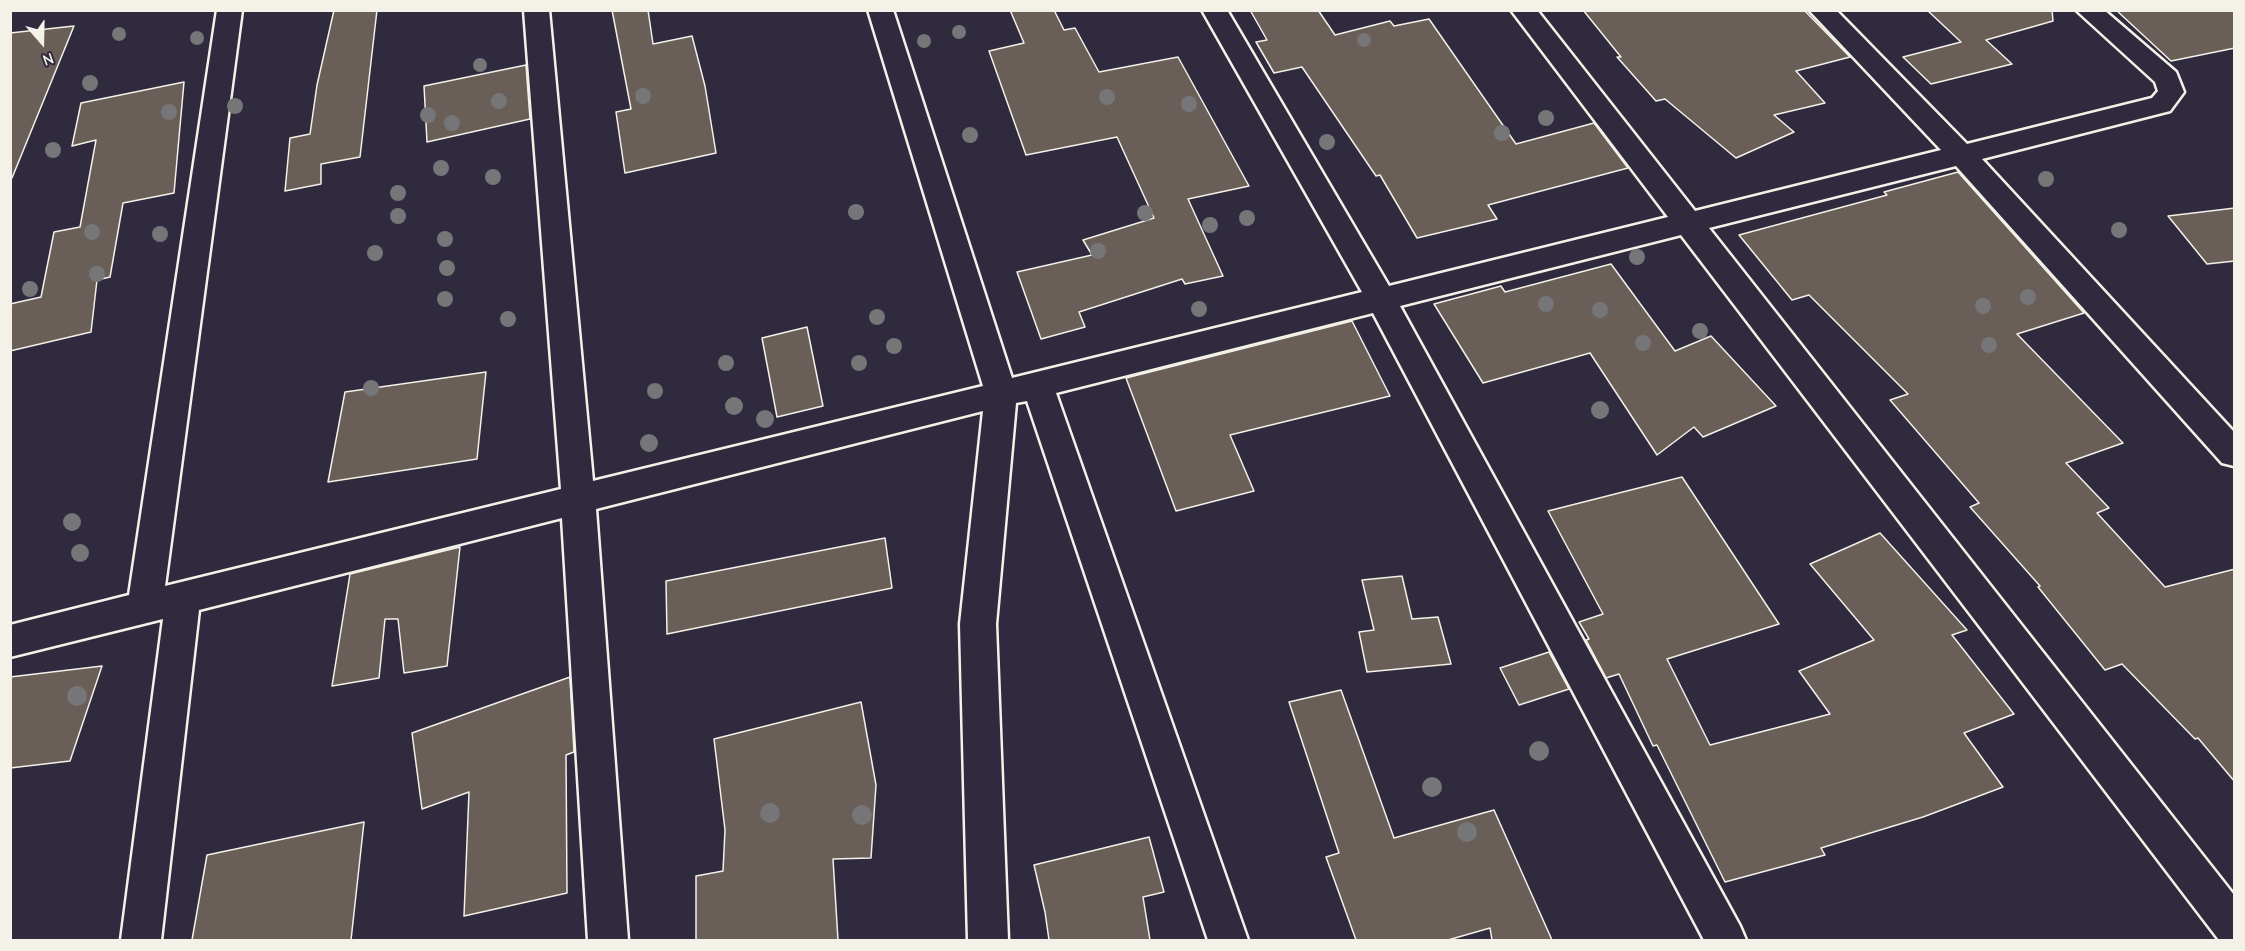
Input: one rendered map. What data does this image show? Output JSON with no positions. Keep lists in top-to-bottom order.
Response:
{
  "north": "bottom"
}
